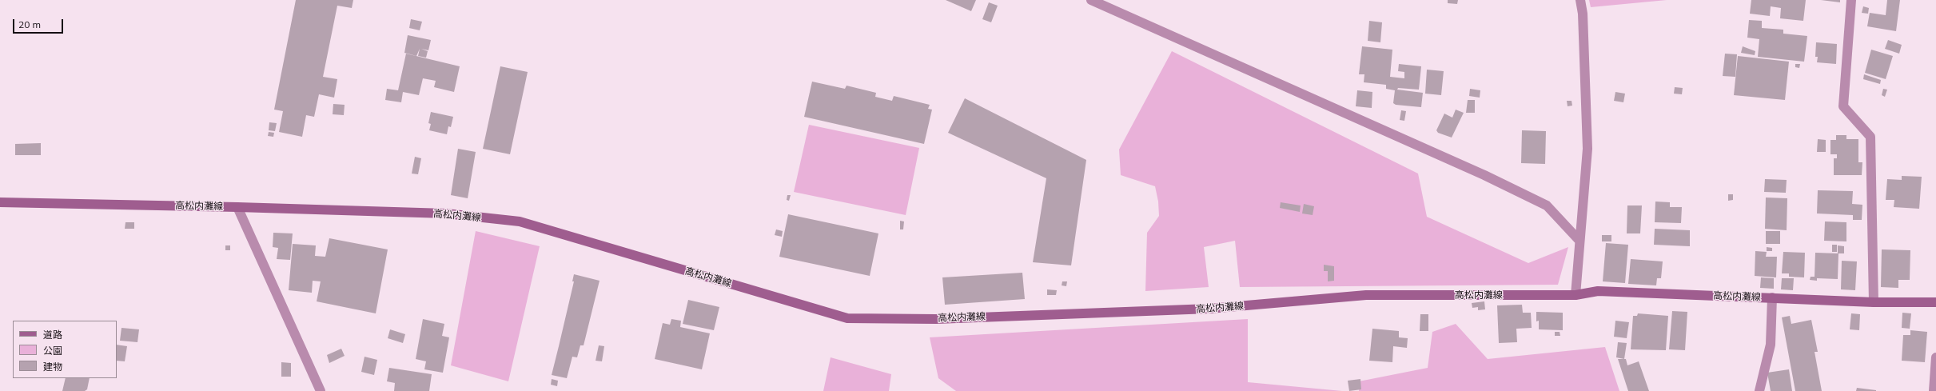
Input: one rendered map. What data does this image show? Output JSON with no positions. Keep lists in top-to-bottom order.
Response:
{
  "streets": {
    "main road": ["高松内灘線"]
  },
  "legend": ["道路", "公園", "建物"],
  "scale_bar": "20 m"
}
